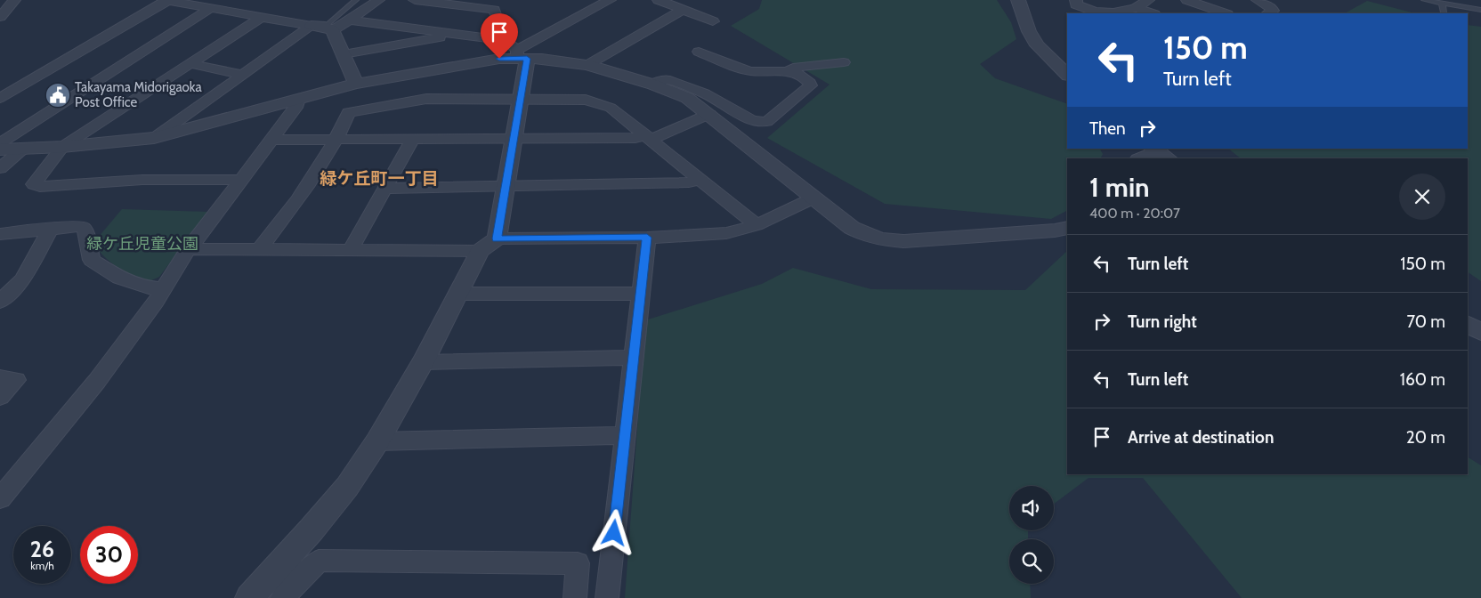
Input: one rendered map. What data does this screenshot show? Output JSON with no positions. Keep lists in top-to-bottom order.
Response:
{
  "districts": ["緑ケ丘町一丁目"],
  "parks": ["緑ケ丘児童公園"],
  "places": {
    "public building": ["Takayama Midorigaoka Post Office"]
  },
  "page": {
    "turn": ["150 m", "Turn left"],
    "then": "Then",
    "heading": ["1 min", "400 m · 20:07"],
    "list": [
      {
        "name": "Turn left",
        "value": "150 m"
      },
      {
        "name": "Turn right",
        "value": "70 m"
      },
      {
        "name": "Turn left",
        "value": "160 m"
      },
      {
        "name": "Arrive at destination",
        "value": "20 m"
      }
    ],
    "speed": "26 km/h",
    "limit": "30"
  }
}
